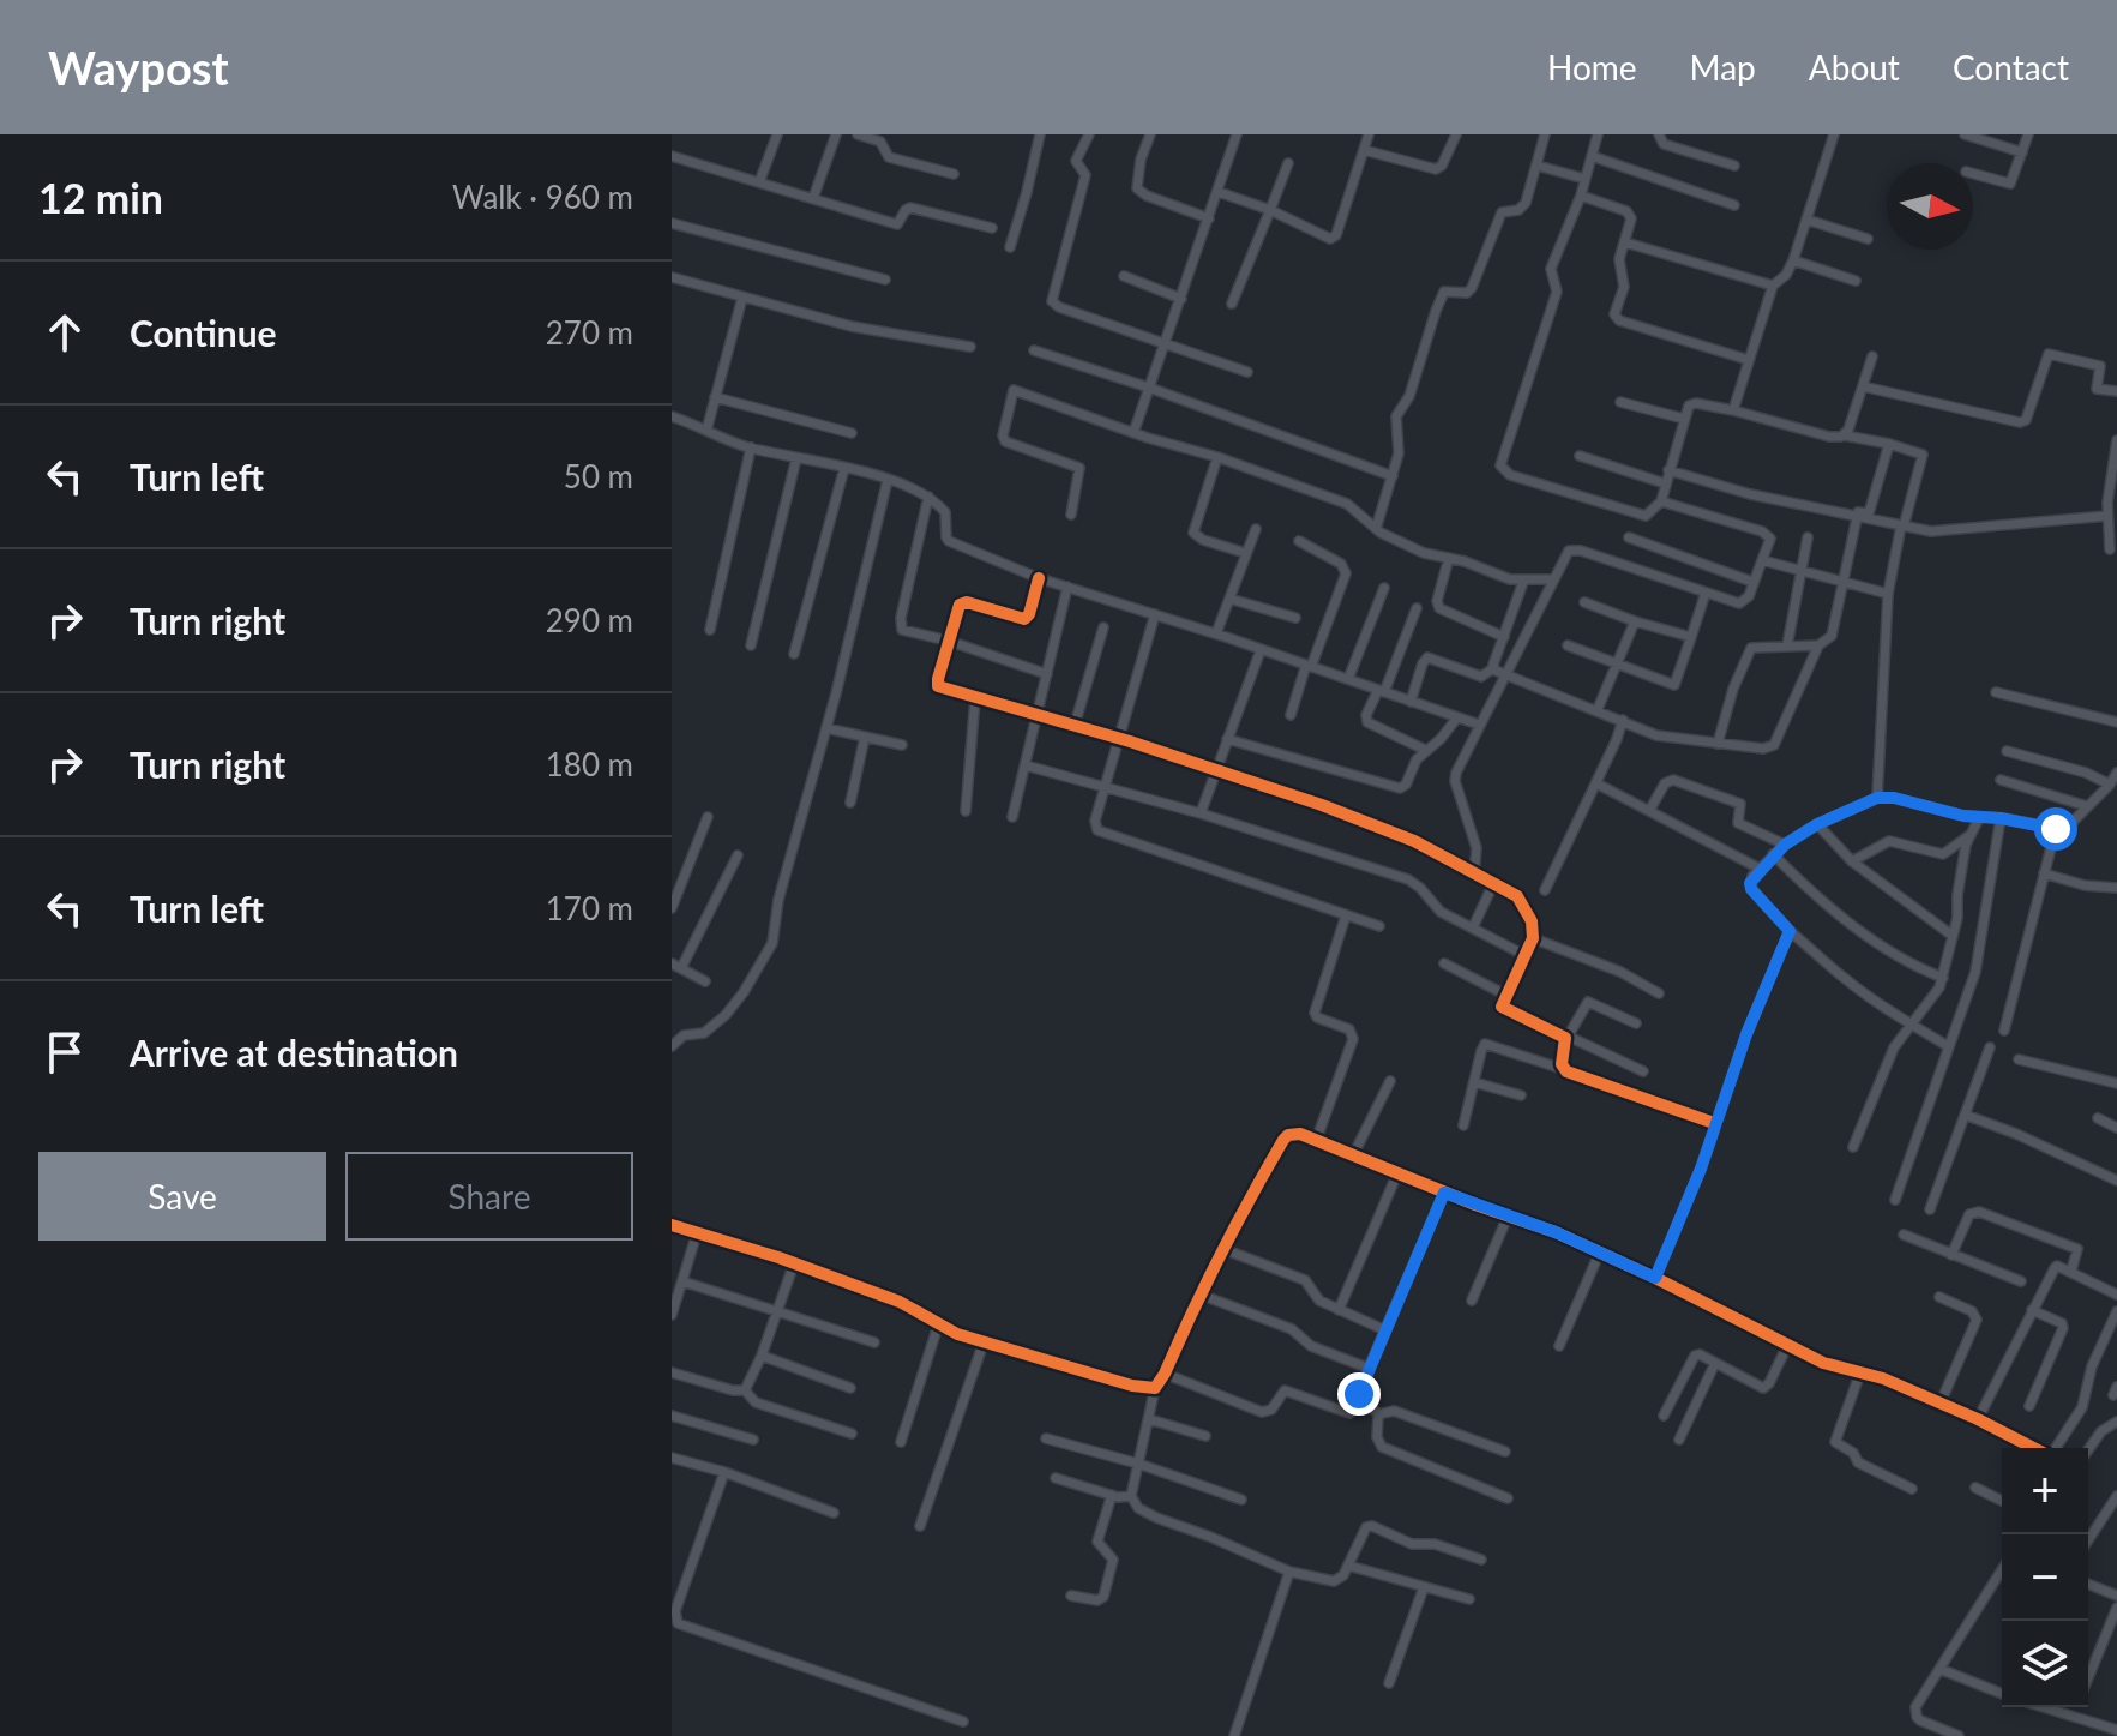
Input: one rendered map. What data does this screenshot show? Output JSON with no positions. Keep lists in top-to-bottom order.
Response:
{
  "north": "right",
  "page": {
    "header": "Waypost",
    "nav": [
      "Home",
      "Map",
      "About",
      "Contact"
    ],
    "heading": ["12 min", "Walk · 960 m"],
    "list": [
      ["Continue", "270 m"],
      ["Turn left", "50 m"],
      ["Turn right", "290 m"],
      ["Turn right", "180 m"],
      ["Turn left", "170 m"],
      "Arrive at destination"
    ],
    "buttons": ["Save", "Share"],
    "map_buttons": ["+", "−"]
  }
}
